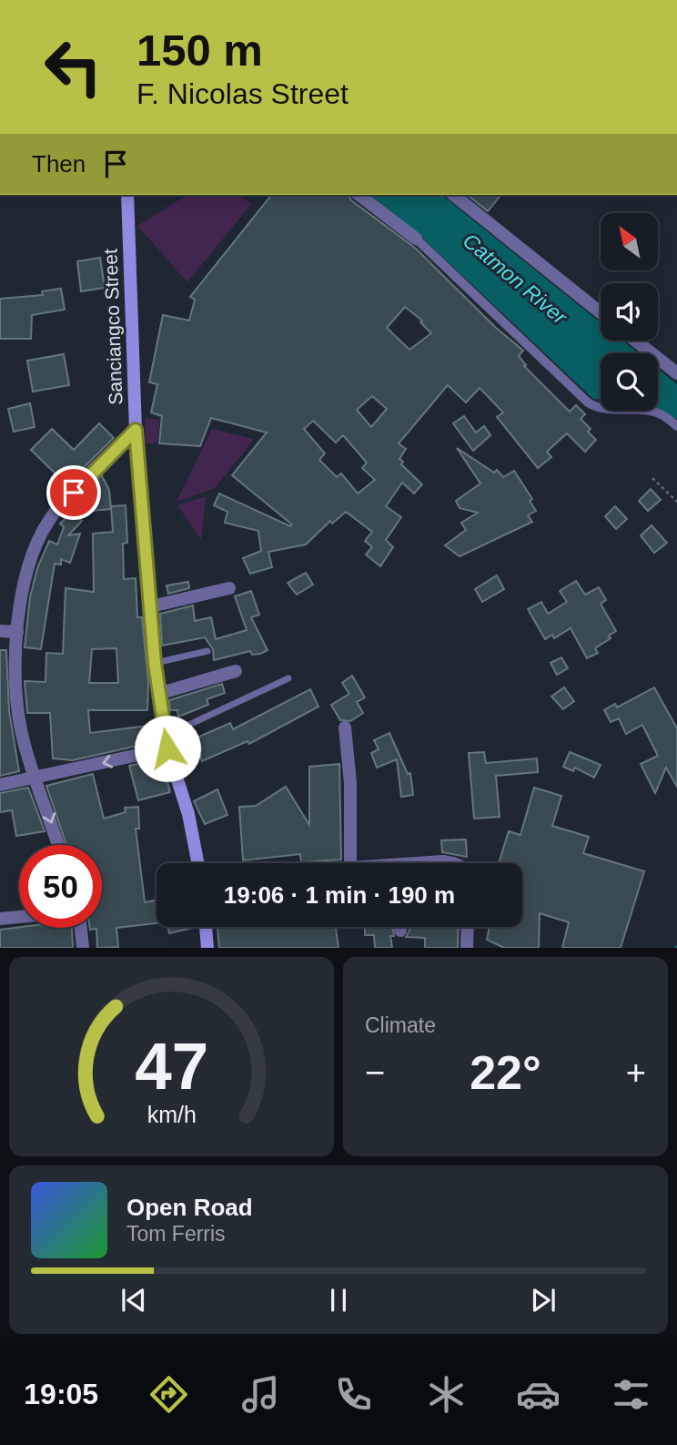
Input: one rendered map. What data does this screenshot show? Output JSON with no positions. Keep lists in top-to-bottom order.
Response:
{
  "streets": {
    "main road": ["Sanciangco Street"]
  },
  "water": ["Catmon River"],
  "north": "top left",
  "page": {
    "turn": ["150 m", "F. Nicolas Street"],
    "then": "Then",
    "limit": "50",
    "trip": "19:06 · 1 min · 190 m",
    "tile": "Climate",
    "heat": ["−", "22°", "+"],
    "song": ["Open Road", "Tom Ferris"],
    "tabs": "19:05",
    "gauge": ["47", "km/h"]
  }
}
